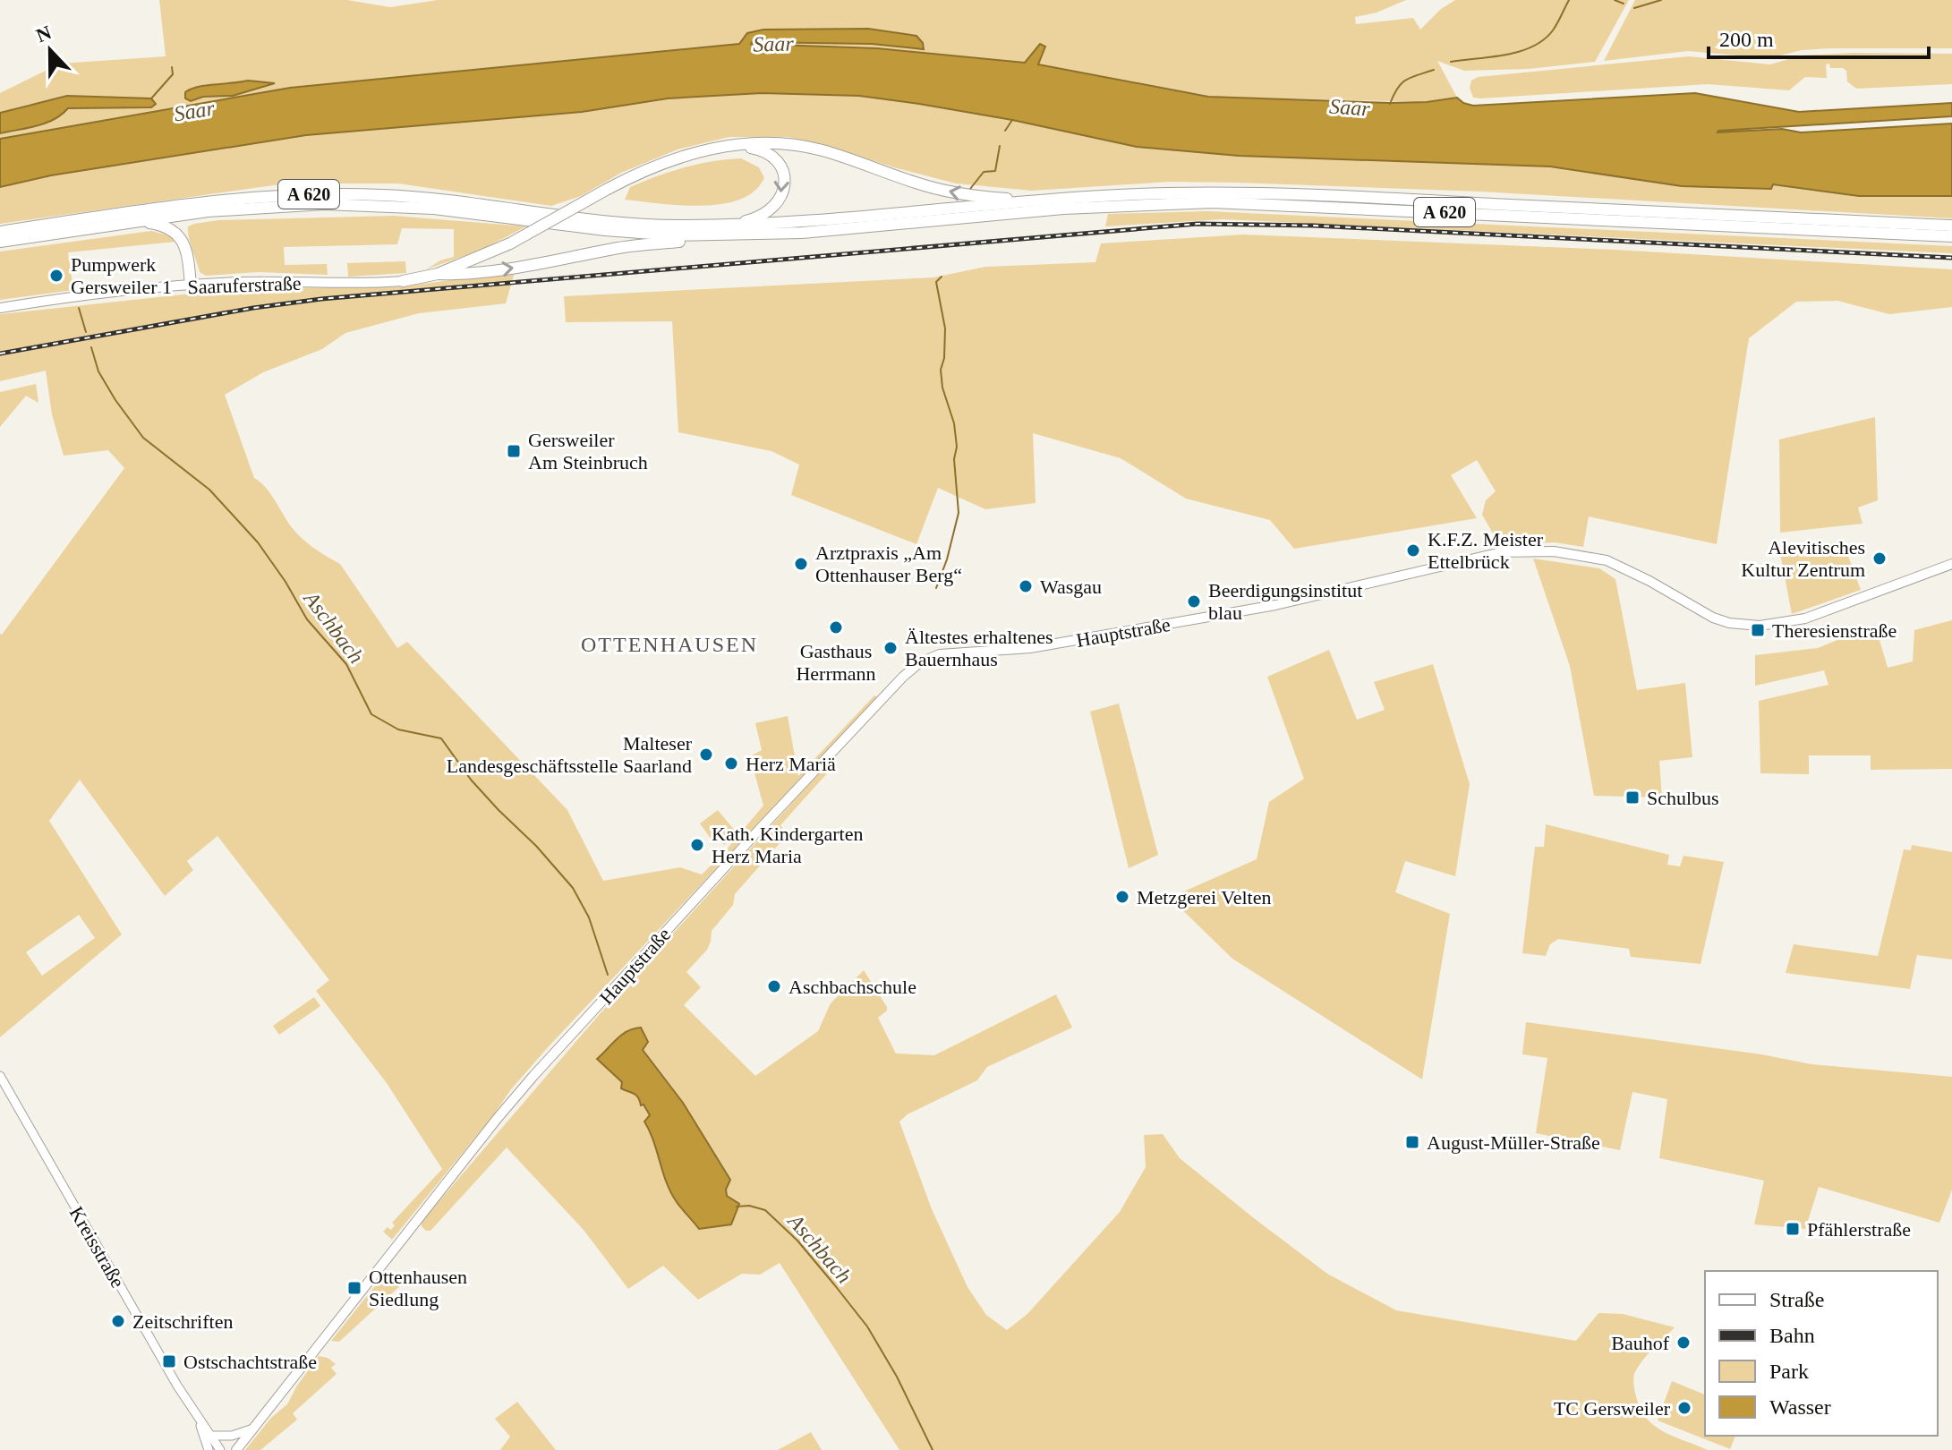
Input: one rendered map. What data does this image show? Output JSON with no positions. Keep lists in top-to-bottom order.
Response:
{
  "streets": {
    "highway": ["A 620"],
    "main road": ["Saaruferstraße", "Hauptstraße"],
    "street": ["Kreisstraße"]
  },
  "districts": ["OTTENHAUSEN"],
  "water": ["Saar", "Aschbach"],
  "places": {
    "other": [
      "Pumpwerk Gersweiler 1",
      "K.F.Z. Meister Ettelbrück",
      "Alevitisches Kultur Zentrum",
      "Arztpraxis „Am Ottenhauser Berg“",
      "Wasgau",
      "Beerdigungsinstitut blau",
      "Gasthaus Herrmann",
      "Ältestes erhaltenes Bauernhaus",
      "Malteser Landesgeschäftsstelle Saarland",
      "Herz Mariä",
      "Kath. Kindergarten Herz Maria",
      "Metzgerei Velten",
      "Aschbachschule",
      "Zeitschriften",
      "Bauhof",
      "TC Gersweiler"
    ],
    "transit": [
      "Gersweiler Am Steinbruch",
      "Theresienstraße",
      "Schulbus",
      "August-Müller-Straße",
      "Pfählerstraße",
      "Ottenhausen Siedlung",
      "Ostschachtstraße"
    ]
  },
  "legend": [
    "Straße",
    "Bahn",
    "Park",
    "Wasser"
  ],
  "scale_bar": "200 m",
  "north": "top"
}
